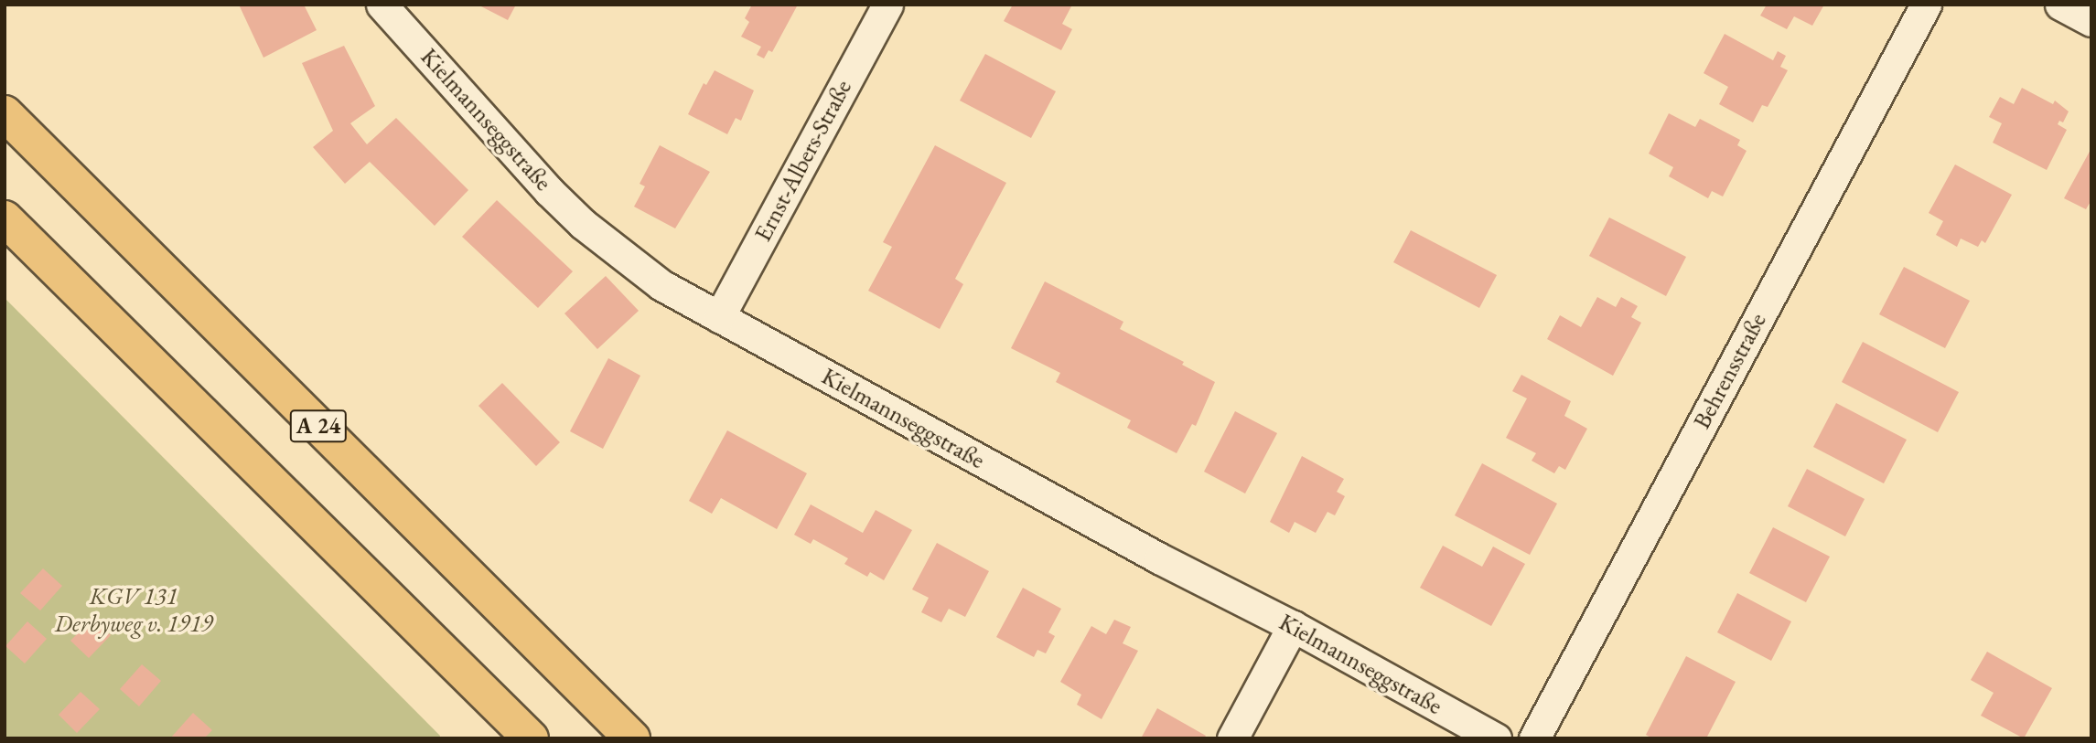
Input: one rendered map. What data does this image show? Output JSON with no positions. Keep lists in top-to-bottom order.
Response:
{
  "streets": {
    "highway": ["A 24"],
    "street": ["Kielmannseggstraße", "Ernst-Albers-Straße", "Behrensstraße"]
  },
  "crossings": [
    ["Kielmannseggstraße", "Ernst-Albers-Straße"]
  ],
  "parks": ["KGV 131 Derbyweg v. 1919"]
}
